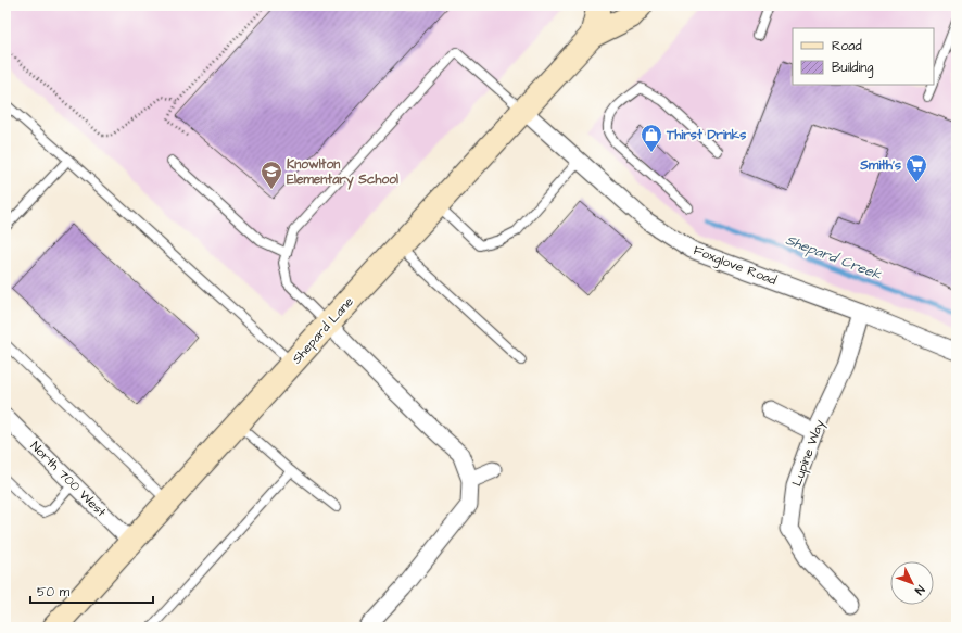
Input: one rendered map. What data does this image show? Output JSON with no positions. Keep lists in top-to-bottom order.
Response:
{
  "streets": {
    "street": [
      "Foxglove Road",
      "Shepard Lane",
      "Lupine Way",
      "North 700 West"
    ]
  },
  "crossings": [
    ["Foxglove Road", "Shepard Lane"],
    ["Foxglove Road", "Lupine Way"],
    ["Shepard Lane", "North 700 West"]
  ],
  "water": ["Shepard Creek"],
  "places": {
    "shop": ["Thirst Drinks"],
    "supermarket": ["Smith's"],
    "school or university": ["Knowlton Elementary School"]
  },
  "legend": ["Road", "Building"],
  "scale_bar": "50 m",
  "north": "bottom right"
}
